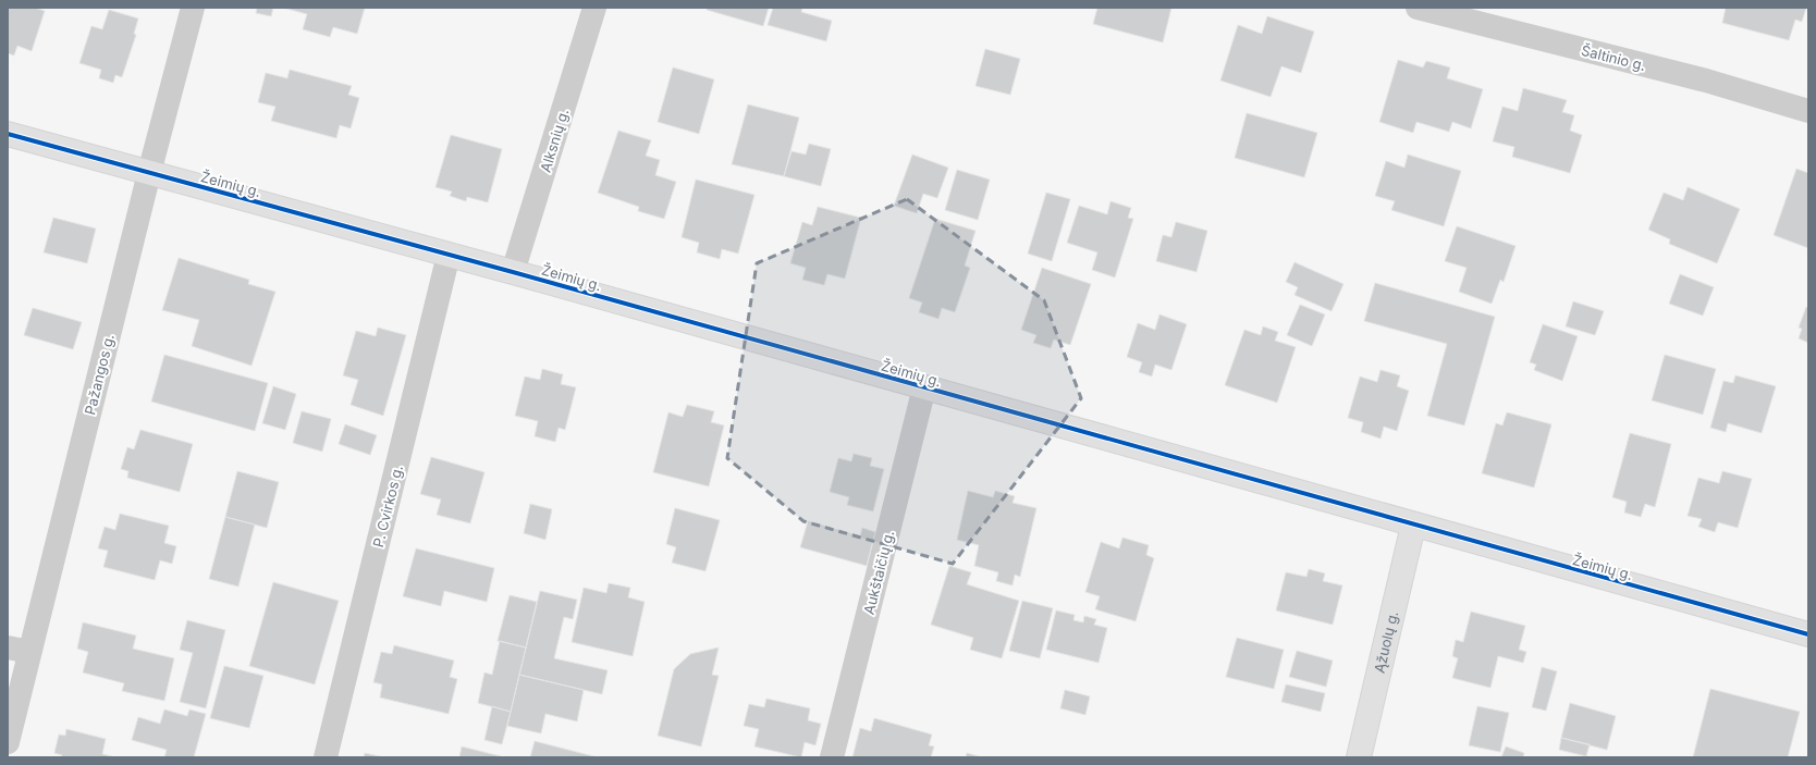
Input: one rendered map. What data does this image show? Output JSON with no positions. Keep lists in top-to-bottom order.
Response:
{
  "streets": {
    "main road": ["Žeimių g.", "Ąžuolų g."],
    "street": [
      "Šaltinio g.",
      "Alksnių g.",
      "Pažangos g.",
      "P. Cvirkos g.",
      "Aukštaičių g."
    ]
  },
  "crossings": [
    ["Alksnių g.", "Žeimių g."],
    ["Žeimių g.", "Pažangos g."],
    ["Žeimių g.", "P. Cvirkos g."],
    ["Žeimių g.", "Aukštaičių g."],
    ["Žeimių g.", "Ąžuolų g."]
  ]
}
